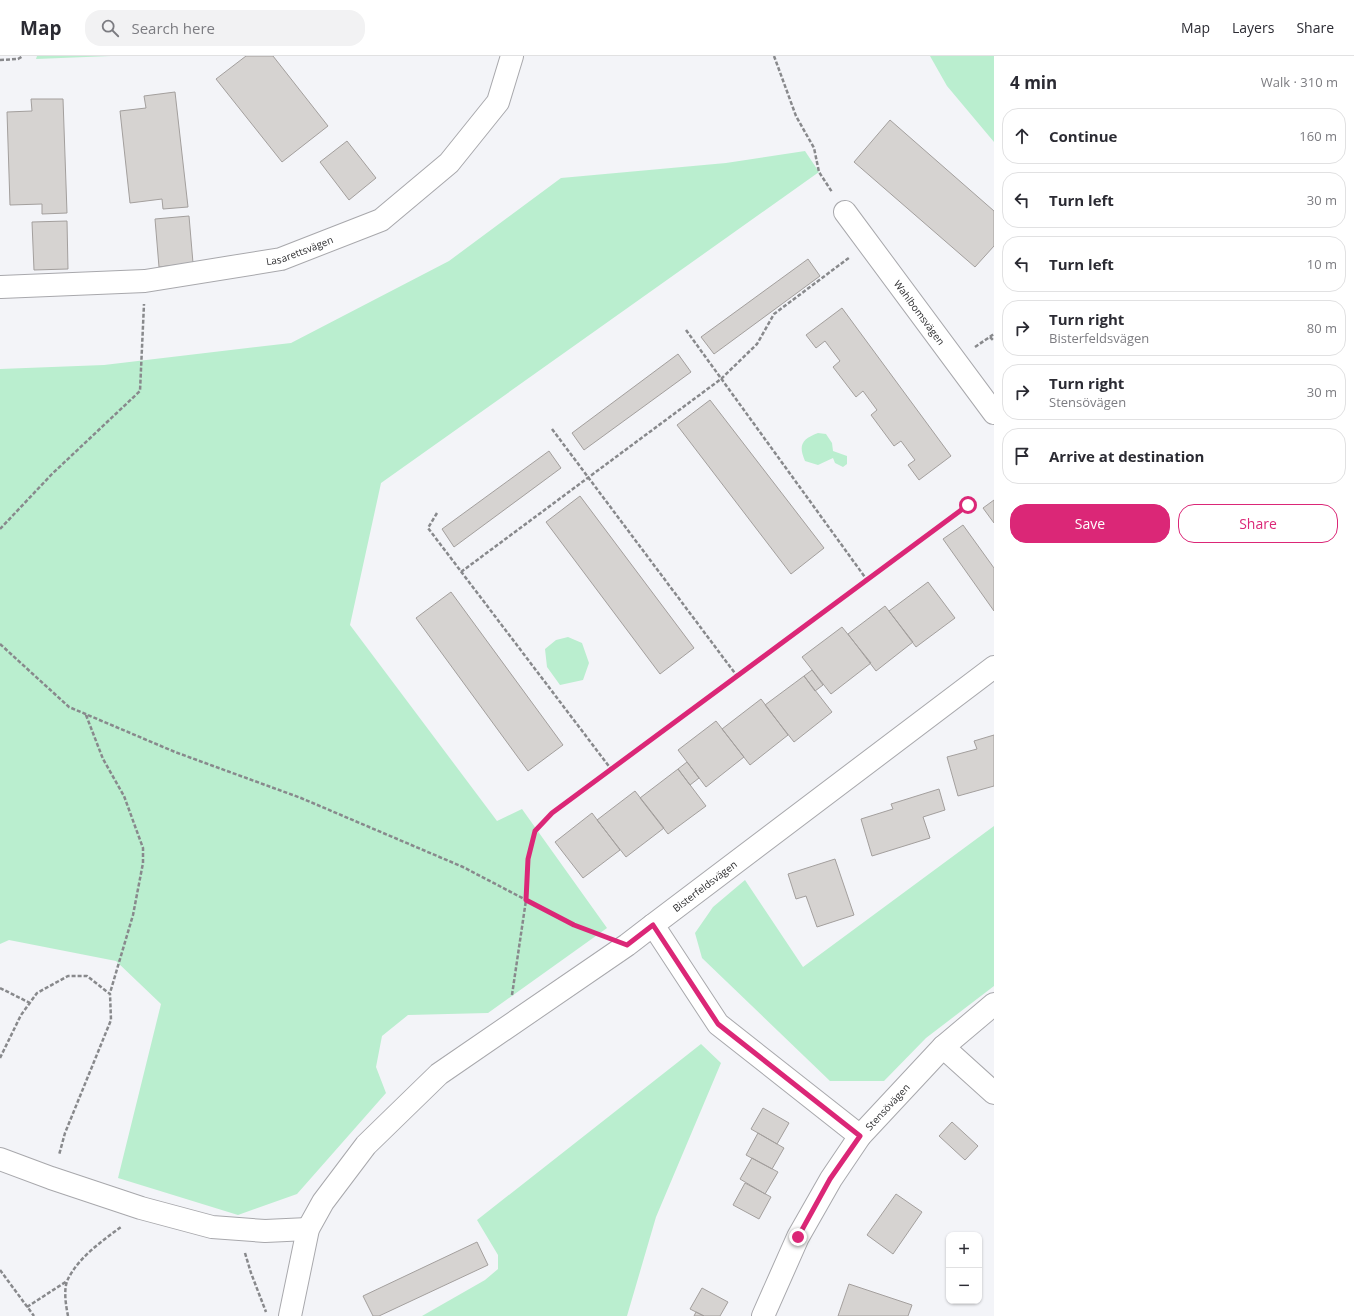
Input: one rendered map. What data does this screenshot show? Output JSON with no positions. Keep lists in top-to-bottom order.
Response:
{
  "streets": {
    "street": [
      "Lasarettsvägen",
      "Wahlbomsvägen",
      "Bisterfeldsvägen",
      "Stensövägen"
    ]
  },
  "page": {
    "header": "Map",
    "search": "Search here",
    "nav": ["Map", "Layers", "Share"],
    "heading": ["4 min", "Walk · 310 m"],
    "list": [
      ["Continue", "160 m"],
      ["Turn left", "30 m"],
      ["Turn left", "10 m"],
      ["Turn right", "Bisterfeldsvägen", "80 m"],
      ["Turn right", "Stensövägen", "30 m"],
      "Arrive at destination"
    ],
    "buttons": ["Save", "Share"],
    "map_buttons": ["+", "−"]
  }
}
